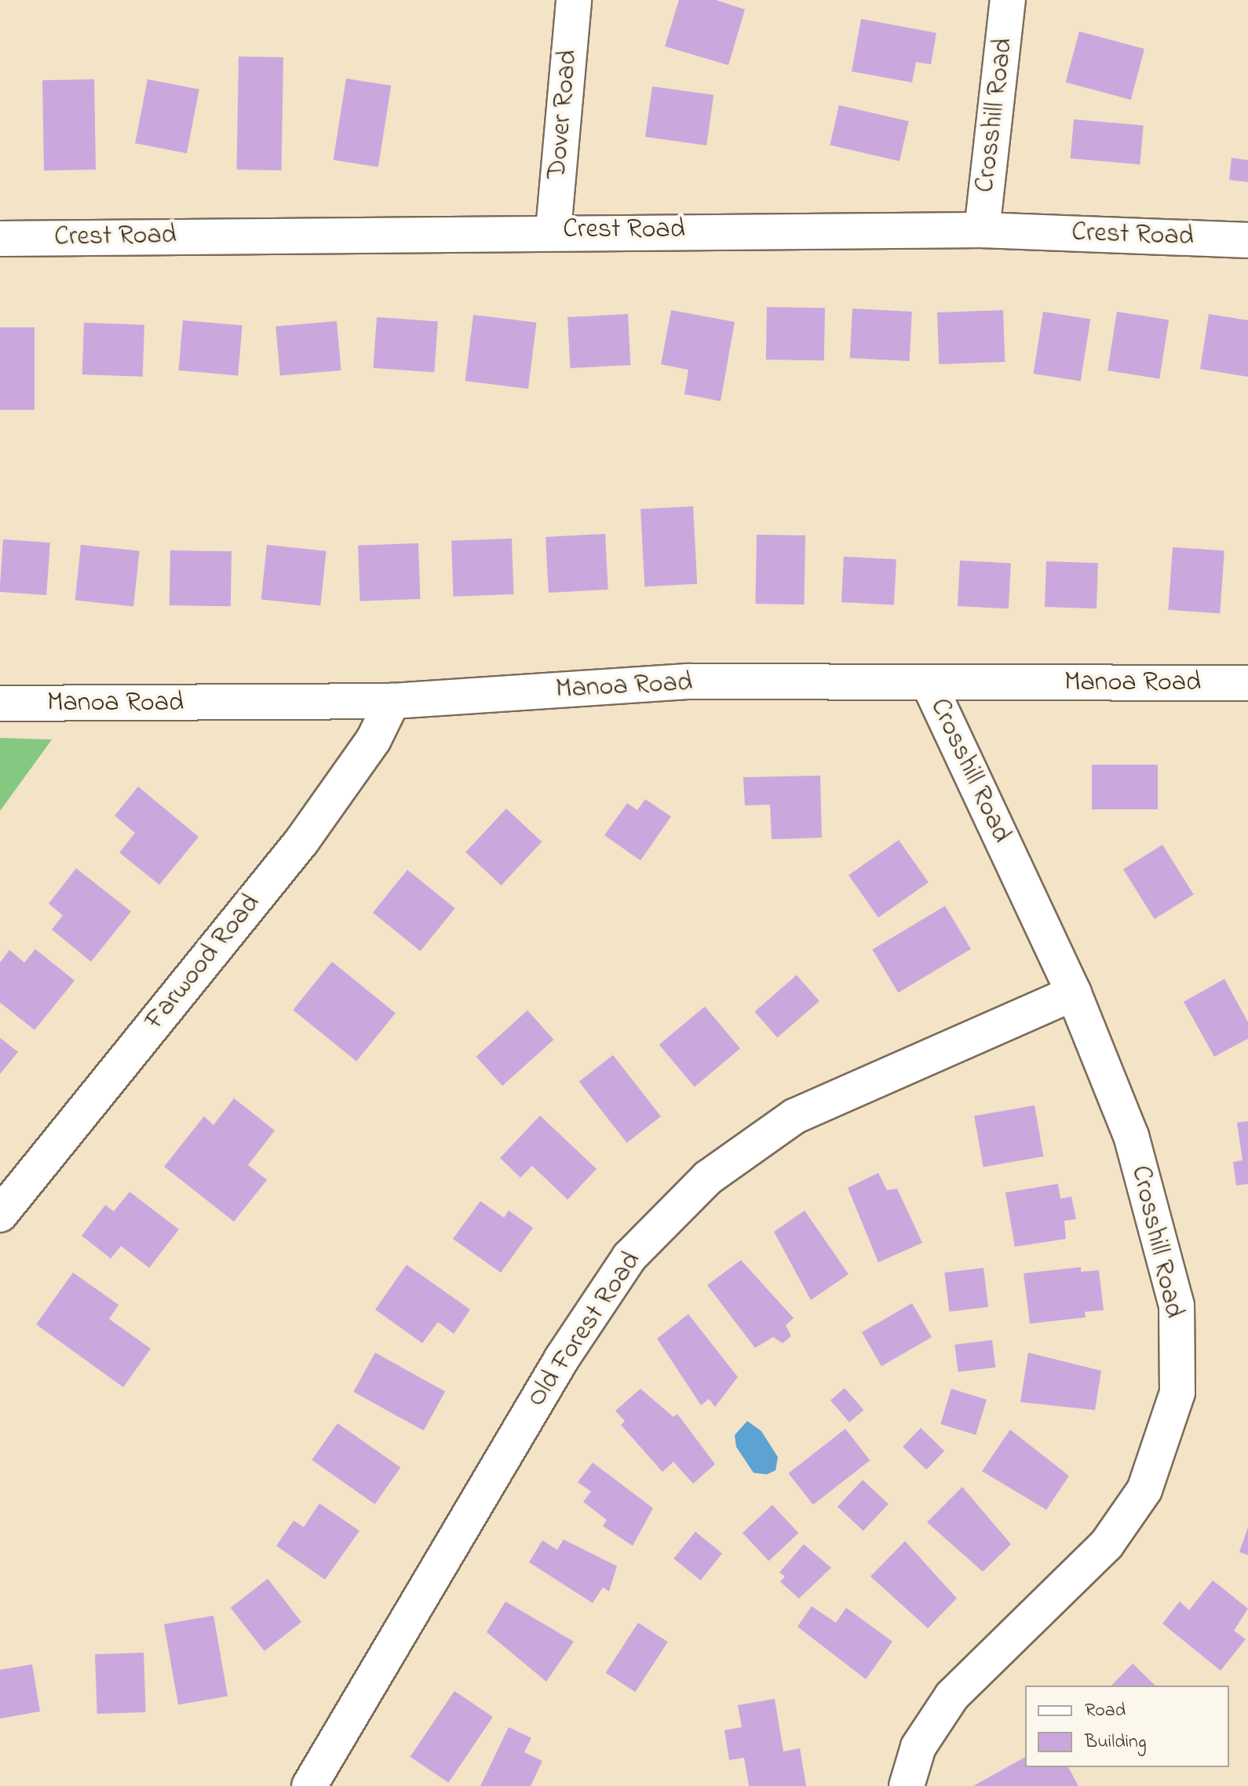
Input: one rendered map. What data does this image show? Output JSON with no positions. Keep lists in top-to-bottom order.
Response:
{
  "streets": {
    "street": [
      "Dover Road",
      "Crosshill Road",
      "Crest Road",
      "Manoa Road",
      "Farwood Road",
      "Old Forest Road"
    ]
  },
  "crossings": [
    ["Dover Road", "Crest Road"],
    ["Crosshill Road", "Crest Road"],
    ["Crosshill Road", "Manoa Road"],
    ["Crosshill Road", "Old Forest Road"],
    ["Manoa Road", "Farwood Road"]
  ],
  "legend": ["Road", "Building"]
}
